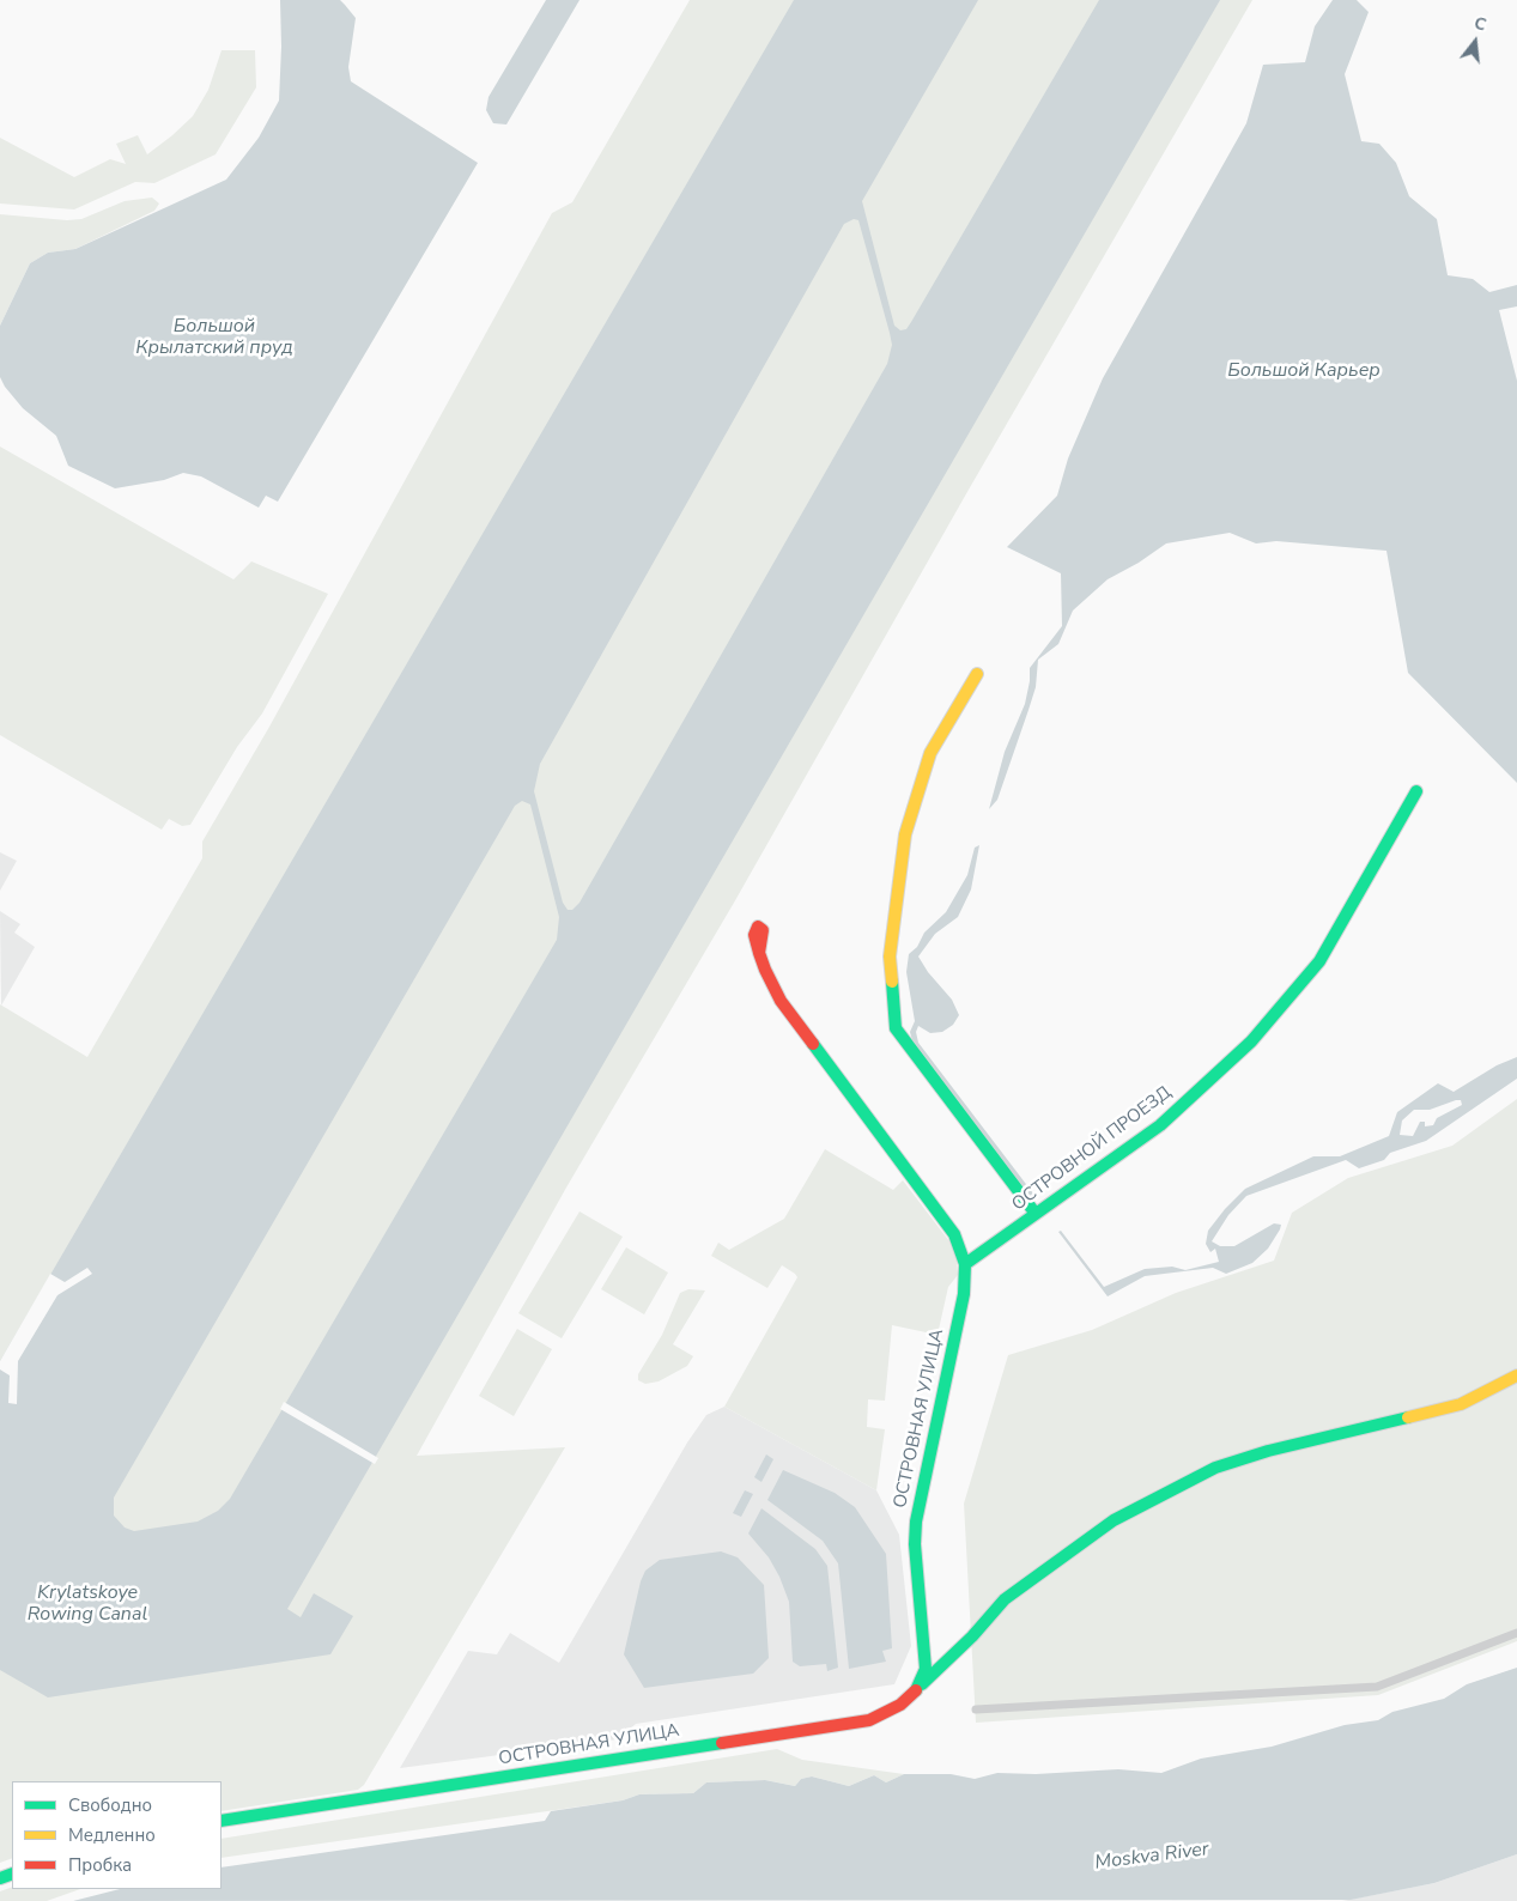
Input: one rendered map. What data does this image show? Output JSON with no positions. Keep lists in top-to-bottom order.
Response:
{
  "streets": {
    "street": ["ОСТРОВНОЙ ПРОЕЗД", "ОСТРОВНАЯ УЛИЦА"]
  },
  "crossings": [
    ["ОСТРОВНОЙ ПРОЕЗД", "ОСТРОВНАЯ УЛИЦА"]
  ],
  "water": [
    "Большой Крылатский пруд",
    "Большой Карьер",
    "Krylatskoye Rowing Canal",
    "Moskva River"
  ],
  "legend": ["Свободно", "Медленно", "Пробка"],
  "north": "top"
}
